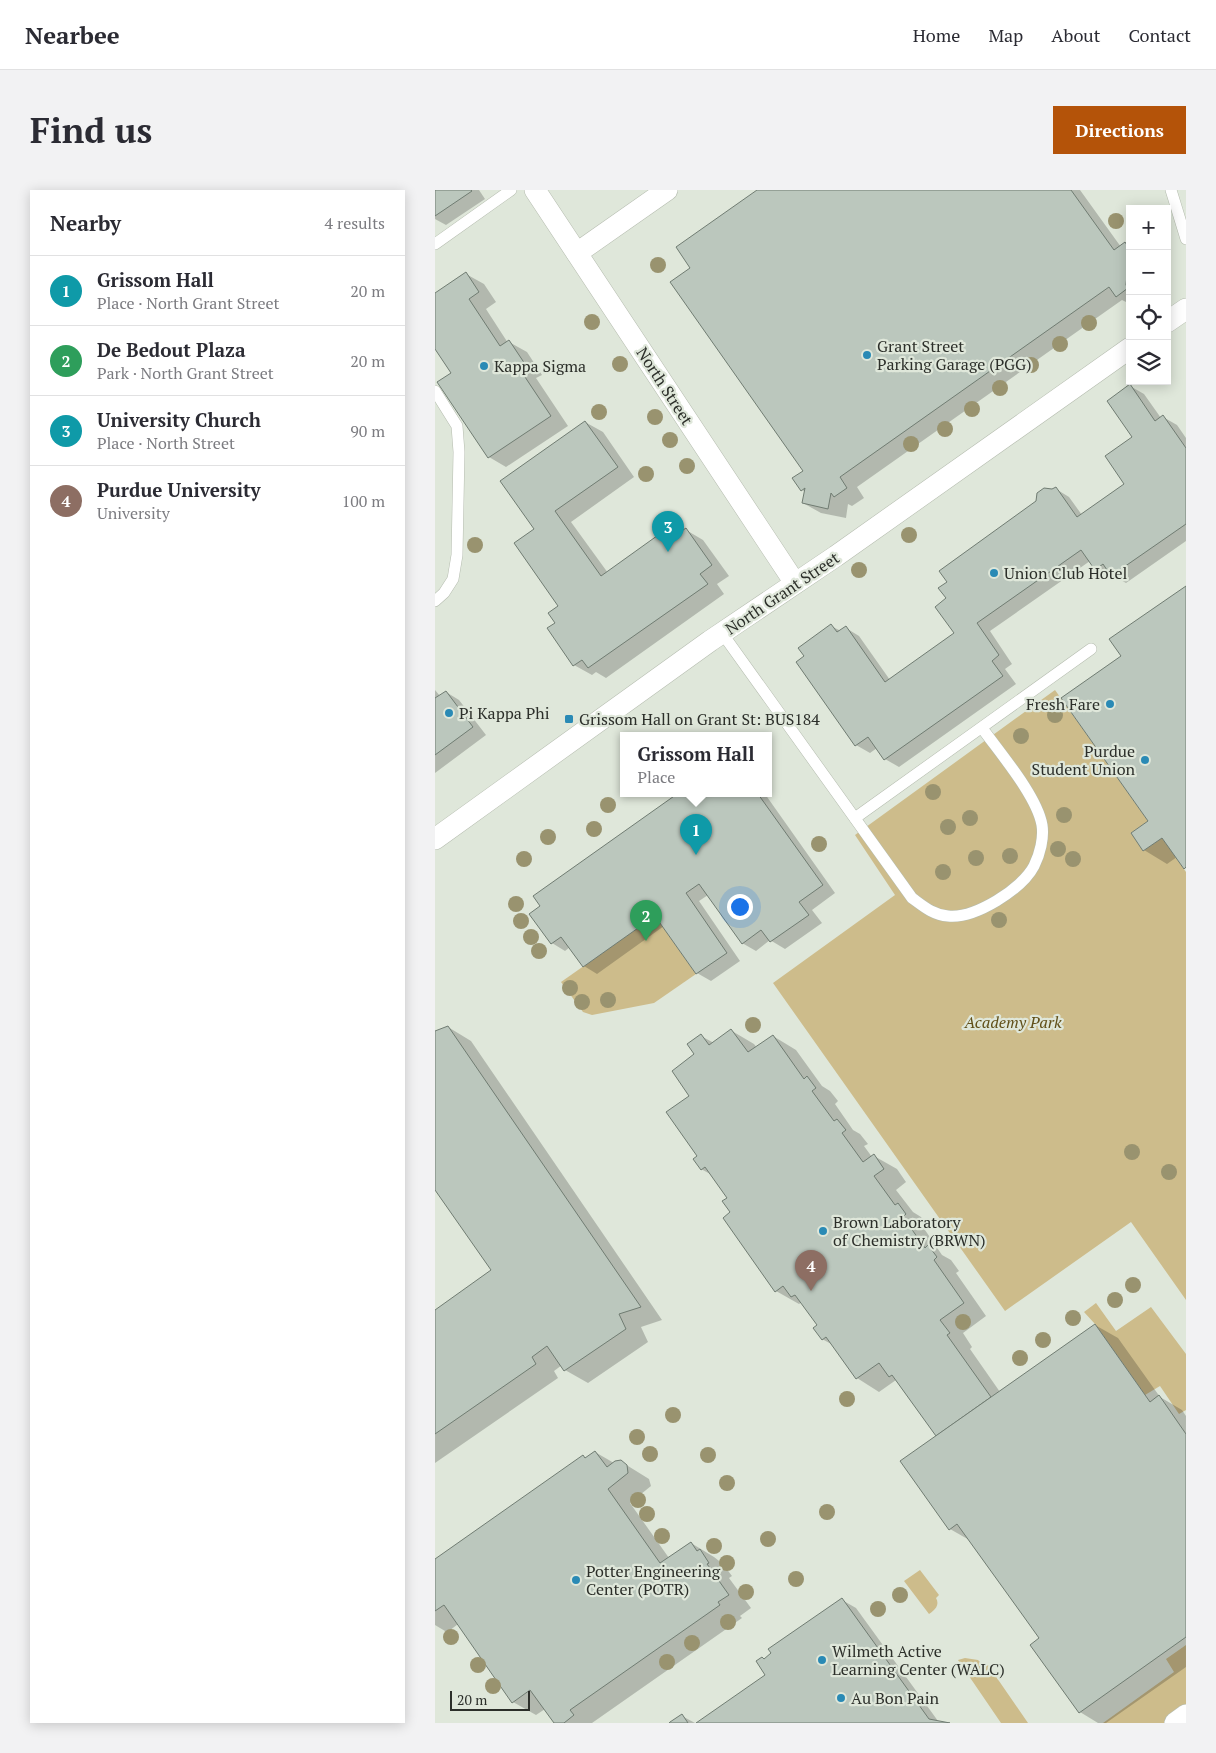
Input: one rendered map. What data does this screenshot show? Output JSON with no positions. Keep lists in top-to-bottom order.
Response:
{
  "streets": {
    "street": ["North Street", "North Grant Street"]
  },
  "crossings": [
    ["North Street", "North Grant Street"]
  ],
  "parks": ["Academy Park"],
  "places": {
    "other": [
      "Grant Street Parking Garage (PGG)",
      "Kappa Sigma",
      "Union Club Hotel",
      "Fresh Fare",
      "Pi Kappa Phi",
      "Purdue Student Union",
      "Brown Laboratory of Chemistry (BRWN)",
      "Potter Engineering Center (POTR)",
      "Wilmeth Active Learning Center (WALC)",
      "Au Bon Pain"
    ],
    "transit": ["Grissom Hall on Grant St: BUS184"]
  },
  "scale_bar": "20 m",
  "page": {
    "header": "Nearbee",
    "nav": [
      "Home",
      "Map",
      "About",
      "Contact"
    ],
    "buttons": "Directions",
    "title": "Find us",
    "heading": ["Nearby", "4 results"],
    "map_buttons": ["+", "−"],
    "list": [
      {
        "mark": "1",
        "name": "Grissom Hall",
        "note": "Place · North Grant Street",
        "value": "20 m"
      },
      {
        "mark": "2",
        "name": "De Bedout Plaza",
        "note": "Park · North Grant Street",
        "value": "20 m"
      },
      {
        "mark": "3",
        "name": "University Church",
        "note": "Place · North Street",
        "value": "90 m"
      },
      {
        "mark": "4",
        "name": "Purdue University",
        "note": "University",
        "value": "100 m"
      }
    ],
    "pins": [
      "3",
      "1",
      "2",
      "4"
    ],
    "popup": ["Grissom Hall", "Place"],
    "scale": "20 m"
  }
}
